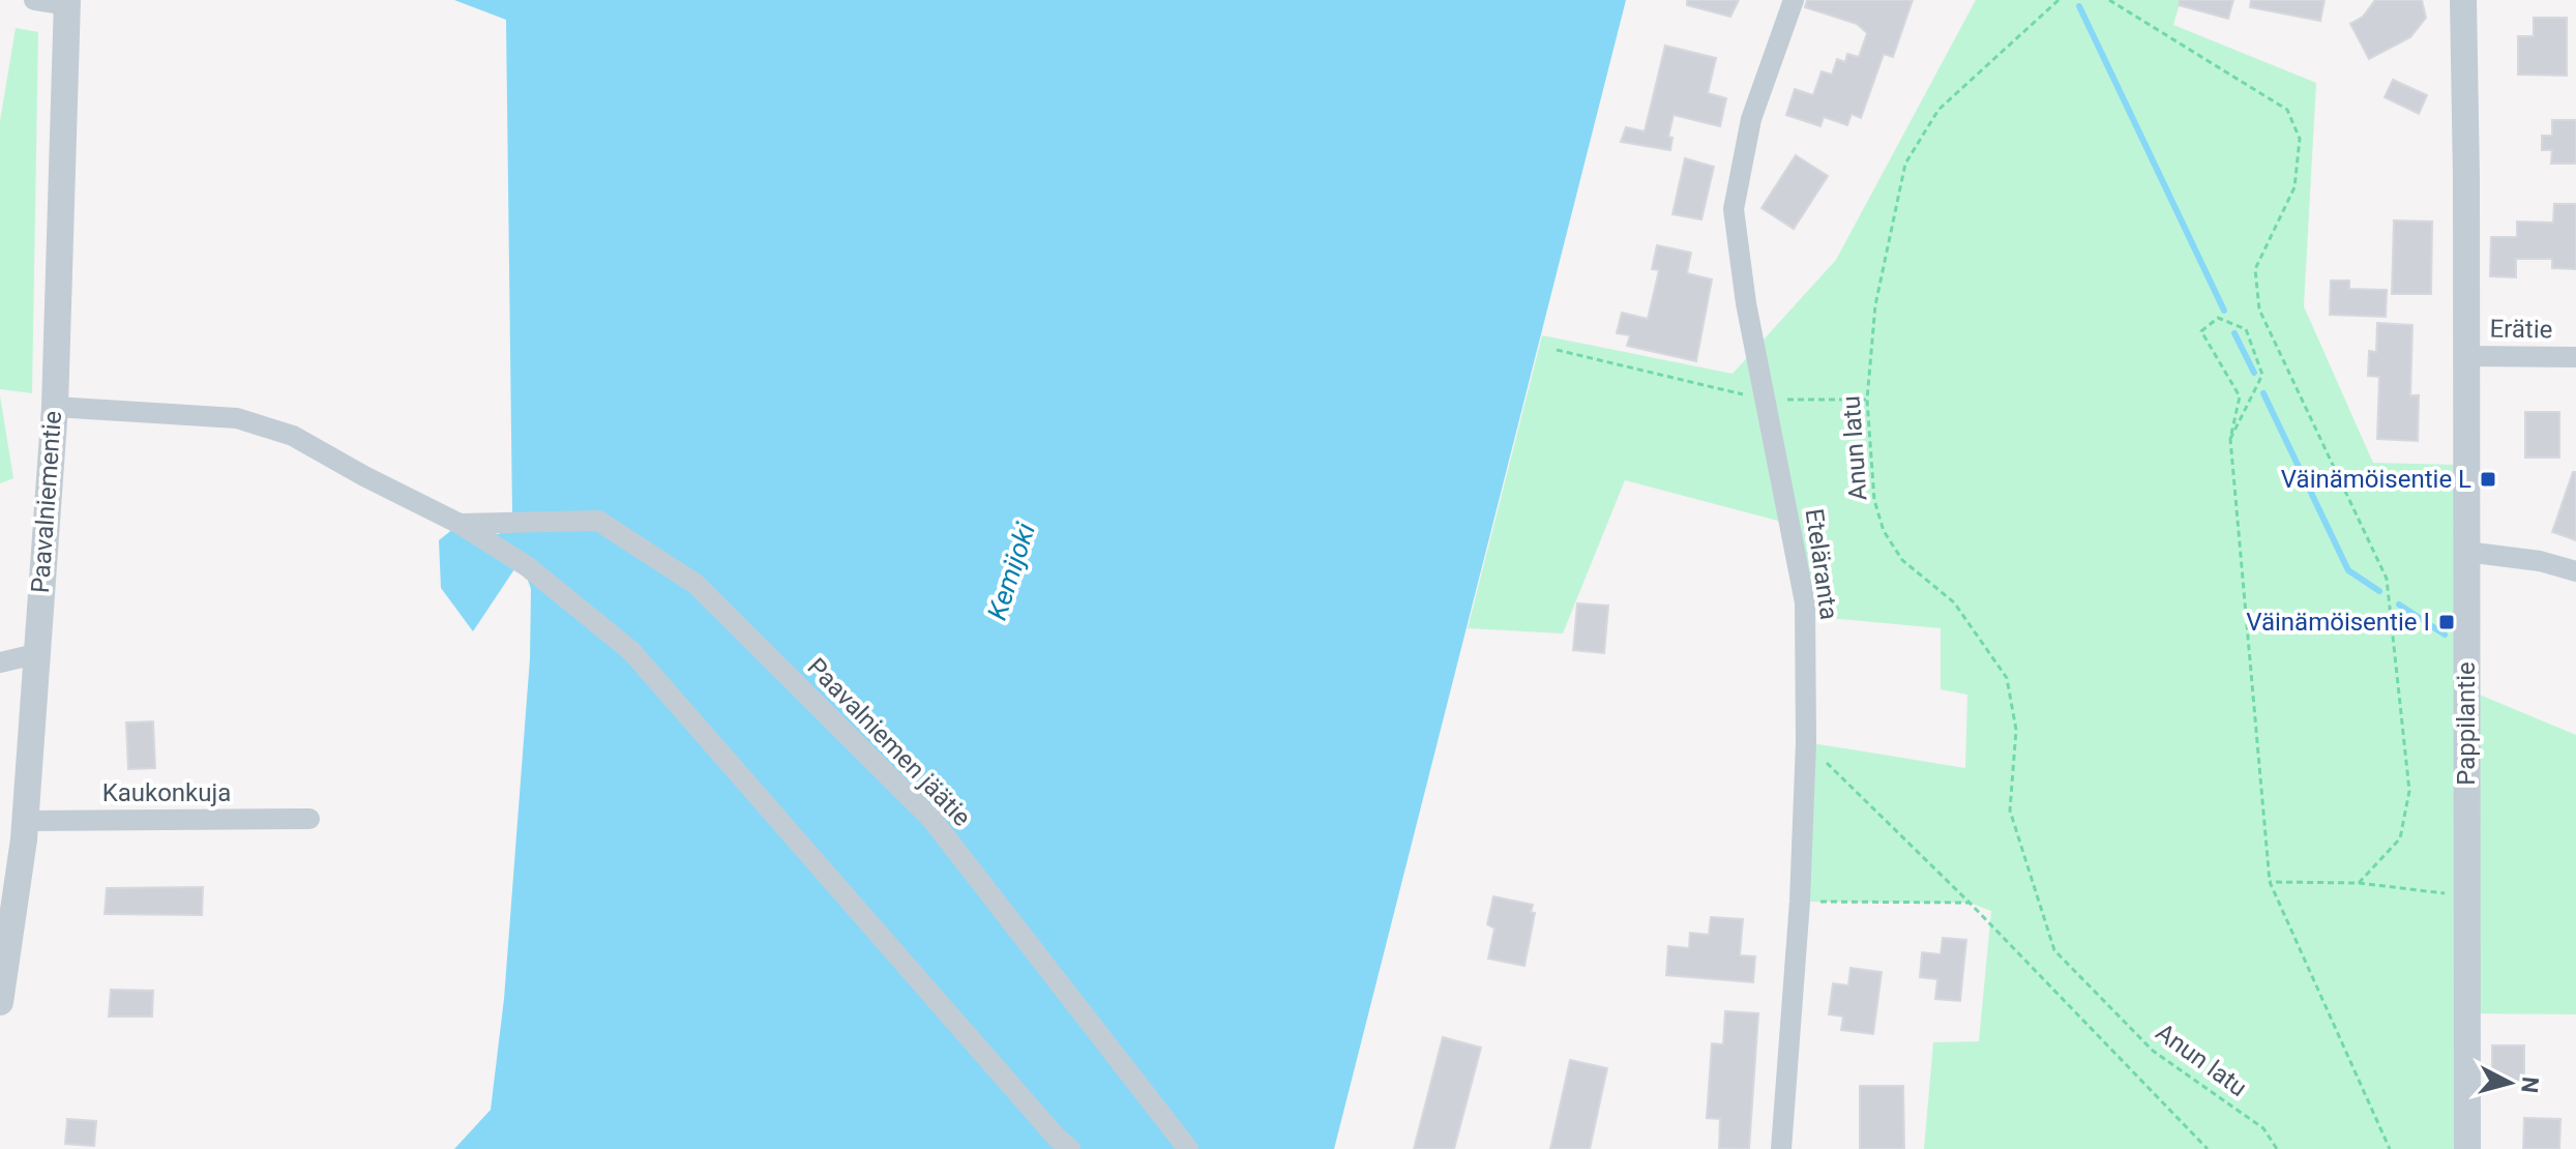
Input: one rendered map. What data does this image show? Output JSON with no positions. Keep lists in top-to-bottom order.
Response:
{
  "streets": {
    "street": [
      "Erätie",
      "Paavalniementie",
      "Eteläranta",
      "Pappilantie",
      "Paavalniemen jäätie",
      "Kaukonkuja"
    ],
    "path": ["Anun latu"]
  },
  "crossings": [
    ["Erätie", "Pappilantie"],
    ["Paavalniementie", "Paavalniemen jäätie"],
    ["Paavalniementie", "Kaukonkuja"]
  ],
  "water": ["Kemijoki"],
  "places": {
    "transit": ["Väinämöisentie L", "Väinämöisentie I"]
  },
  "north": "right"
}
